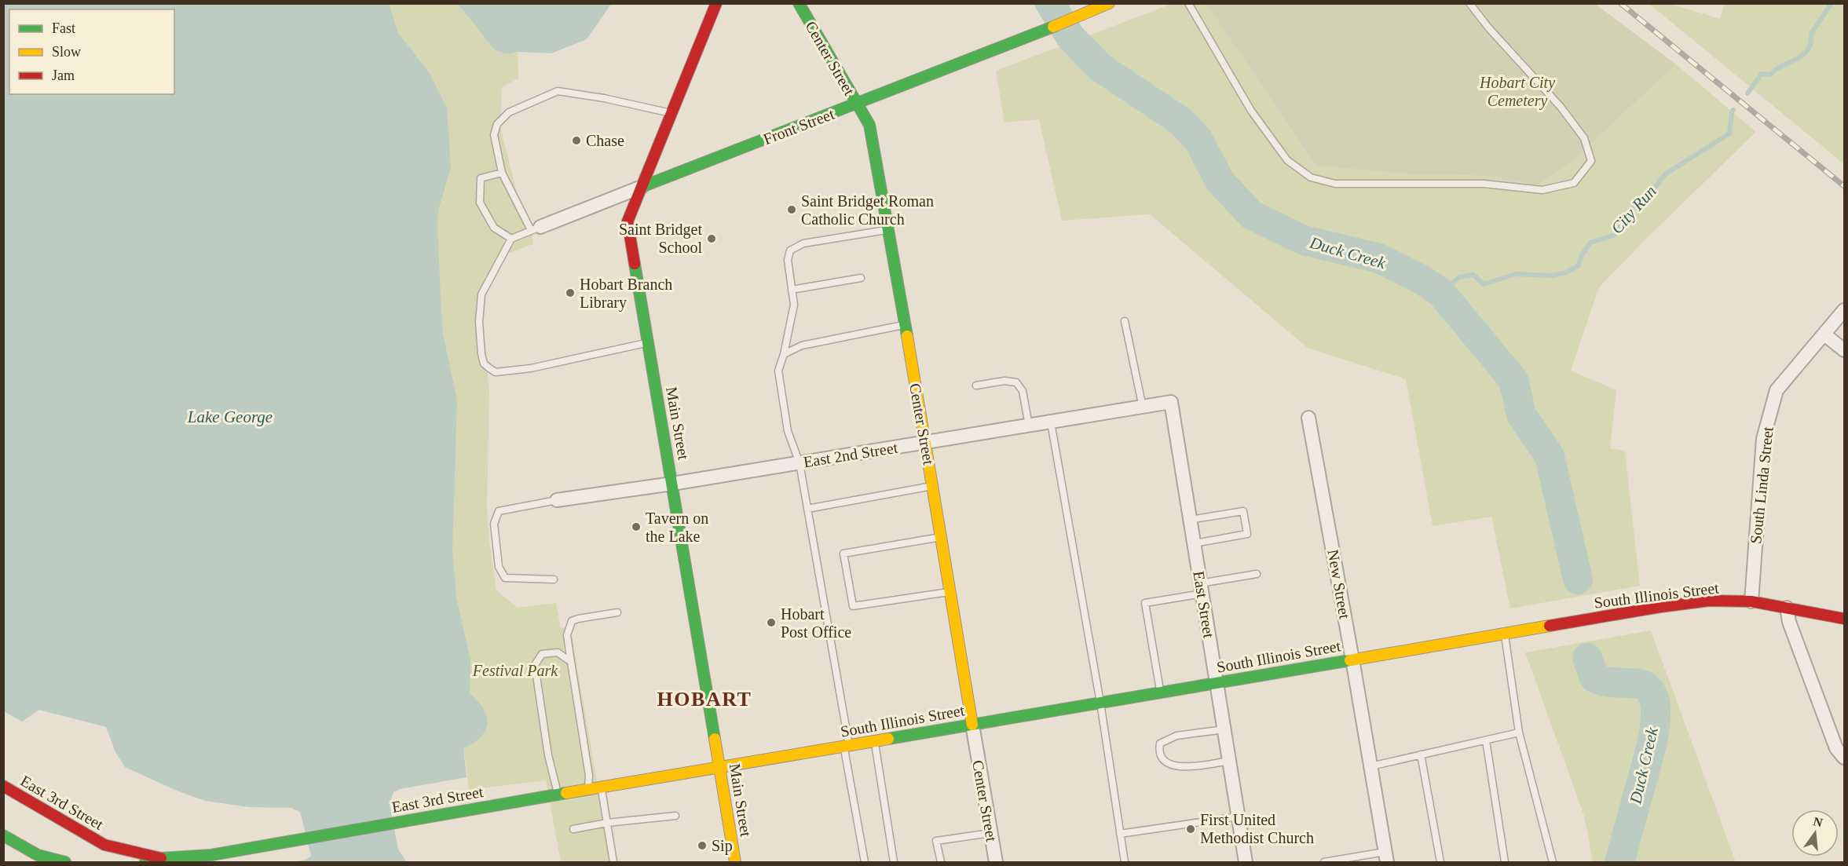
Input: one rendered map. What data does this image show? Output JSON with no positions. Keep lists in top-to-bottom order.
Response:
{
  "streets": {
    "street": [
      "Center Street",
      "Front Street",
      "Main Street",
      "East 2nd Street",
      "South Linda Street",
      "New Street",
      "South Illinois Street",
      "East Street",
      "East 3rd Street"
    ]
  },
  "crossings": [
    ["Center Street", "Front Street"],
    ["Center Street", "East 2nd Street"],
    ["Center Street", "South Illinois Street"],
    ["Front Street", "Main Street"],
    ["Main Street", "East 2nd Street"],
    ["Main Street", "South Illinois Street"],
    ["Main Street", "East 3rd Street"],
    ["East 2nd Street", "East Street"],
    ["South Linda Street", "South Illinois Street"],
    ["New Street", "South Illinois Street"],
    ["South Illinois Street", "East Street"],
    ["South Illinois Street", "East 3rd Street"]
  ],
  "districts": ["HOBART"],
  "water": ["City Run", "Duck Creek", "Lake George"],
  "parks": ["Hobart City Cemetery", "Festival Park"],
  "places": [
    "Chase",
    "Saint Bridget Roman Catholic Church",
    "Saint Bridget School",
    "Hobart Branch Library",
    "Tavern on the Lake",
    "Hobart Post Office",
    "First United Methodist Church",
    "Sip"
  ],
  "legend": ["Fast", "Slow", "Jam"],
  "north": "top"
}
